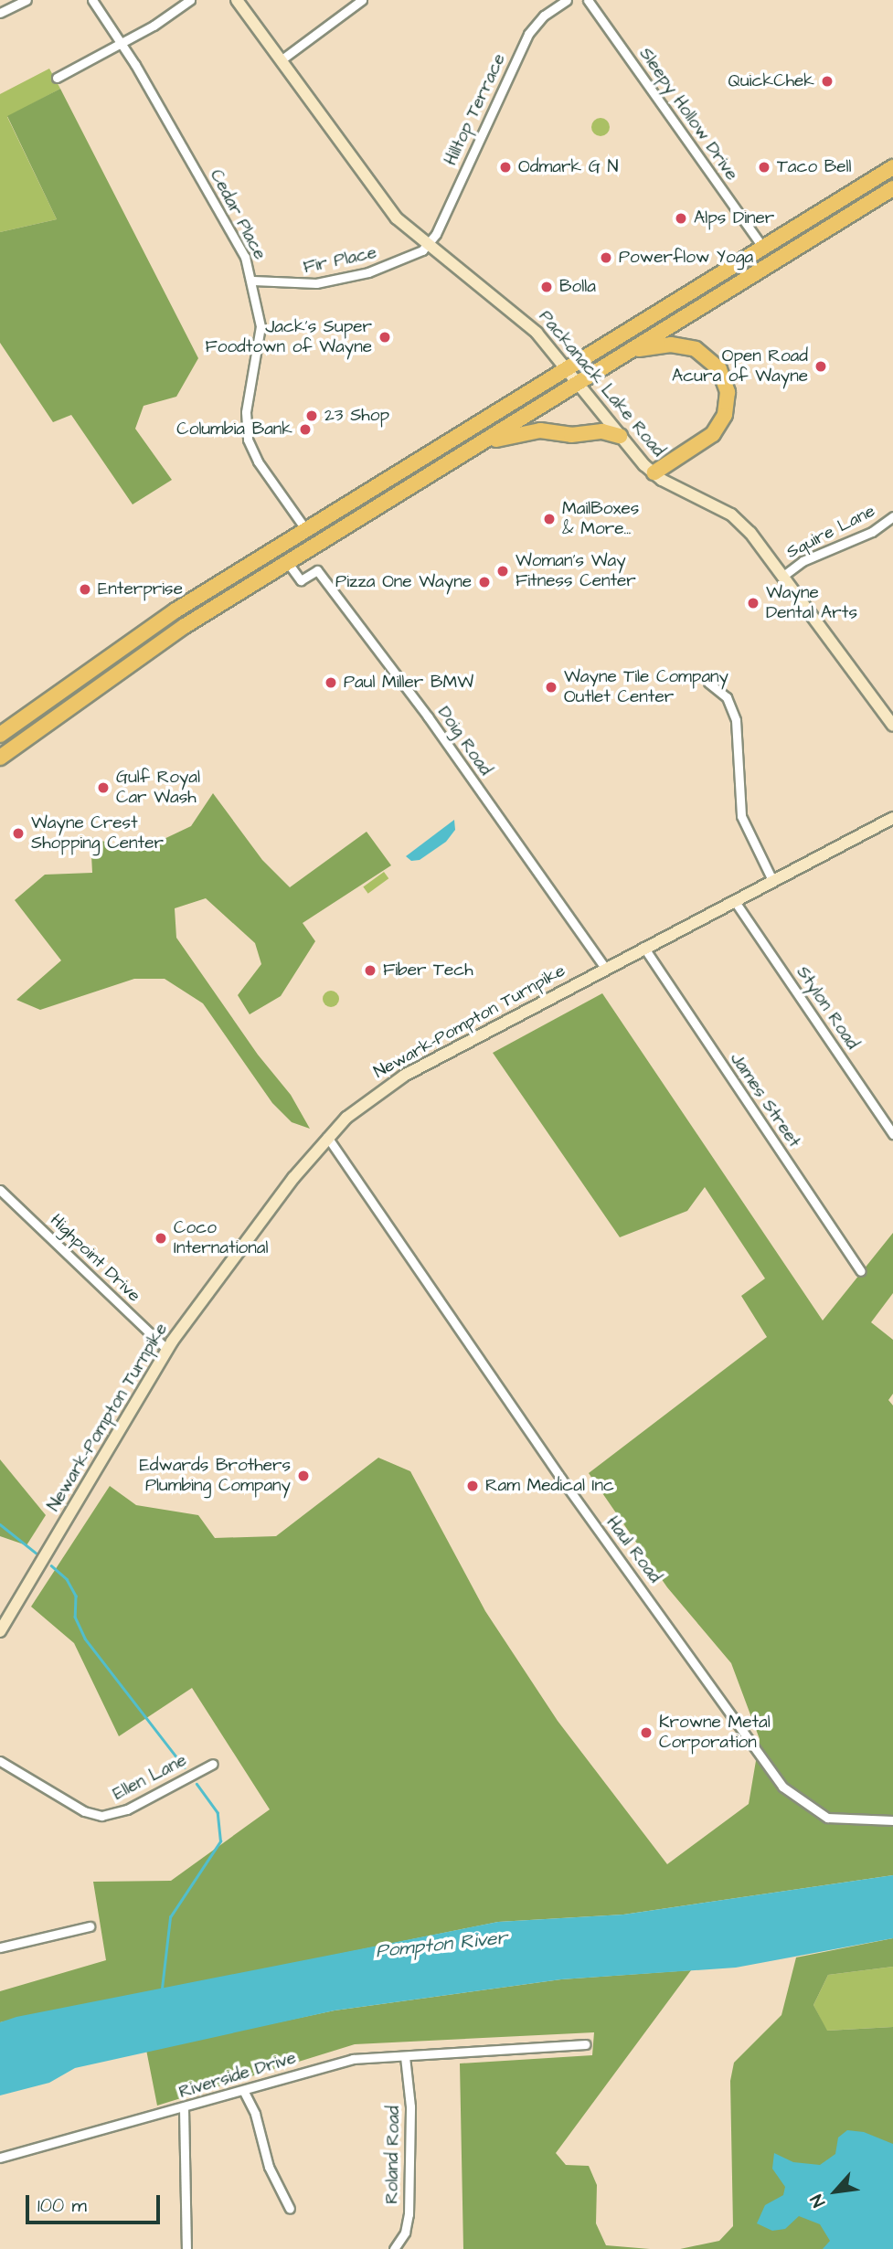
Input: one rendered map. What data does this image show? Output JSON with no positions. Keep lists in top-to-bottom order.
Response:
{
  "streets": {
    "main road": ["Packanack Lake Road", "Newark-Pompton Turnpike"],
    "street": [
      "Hilltop Terrace",
      "Sleepy Hollow Drive",
      "Cedar Place",
      "Fir Place",
      "Squire Lane",
      "Doig Road",
      "Stylon Road",
      "James Street",
      "Highpoint Drive",
      "Haul Road",
      "Ellen Lane",
      "Riverside Drive",
      "Roland Road"
    ]
  },
  "crossings": [
    ["Hilltop Terrace", "Fir Place"],
    ["Hilltop Terrace", "Packanack Lake Road"],
    ["Cedar Place", "Fir Place"],
    ["Fir Place", "Packanack Lake Road"],
    ["Packanack Lake Road", "Squire Lane"],
    ["Doig Road", "Newark-Pompton Turnpike"],
    ["Stylon Road", "Newark-Pompton Turnpike"],
    ["Newark-Pompton Turnpike", "James Street"],
    ["Newark-Pompton Turnpike", "Highpoint Drive"],
    ["Newark-Pompton Turnpike", "Haul Road"],
    ["Riverside Drive", "Roland Road"]
  ],
  "water": ["Pompton River"],
  "places": [
    "QuickChek",
    "Odmark G N",
    "Taco Bell",
    "Alps Diner",
    "Powerflow Yoga",
    "Bolla",
    "Jack's Super Foodtown of Wayne",
    "Open Road Acura of Wayne",
    "23 Shop",
    "Columbia Bank",
    "MailBoxes & More...",
    "Woman's Way Fitness Center",
    "Pizza One Wayne",
    "Enterprise",
    "Wayne Dental Arts",
    "Paul Miller BMW",
    "Wayne Tile Company Outlet Center",
    "Gulf Royal Car Wash",
    "Wayne Crest Shopping Center",
    "Fiber Tech",
    "Coco International",
    "Edwards Brothers Plumbing Company",
    "Ram Medical Inc",
    "Krowne Metal Corporation"
  ],
  "scale_bar": "100 m",
  "north": "bottom left"
}
